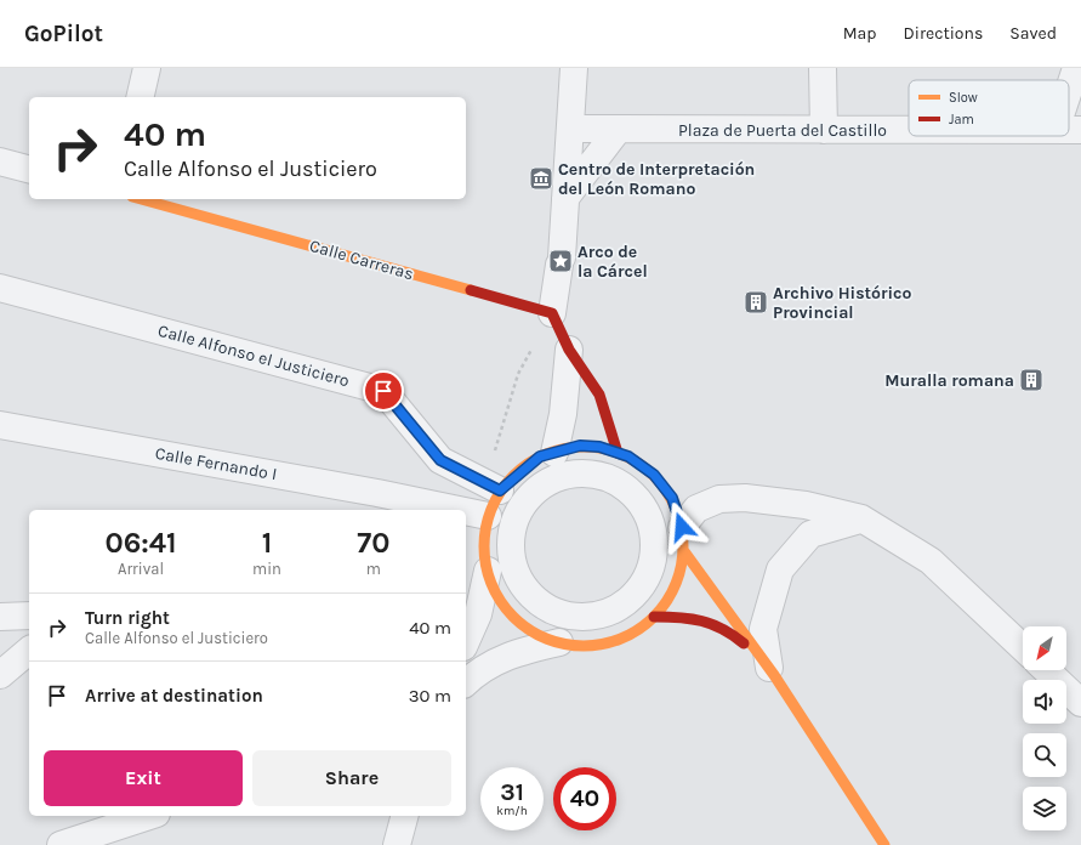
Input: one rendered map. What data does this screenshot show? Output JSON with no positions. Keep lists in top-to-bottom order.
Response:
{
  "streets": {
    "street": [
      "Plaza de Puerta del Castillo",
      "Calle Carreras",
      "Calle Alfonso el Justiciero",
      "Calle Fernando I"
    ]
  },
  "places": {
    "museum": ["Centro de Interpretación del León Romano"],
    "place": ["Arco de la Cárcel"],
    "building": ["Archivo Histórico Provincial", "Muralla romana"]
  },
  "legend": ["Slow", "Jam"],
  "north": "bottom left",
  "page": {
    "header": "GoPilot",
    "nav": ["Map", "Directions", "Saved"],
    "turn": ["40 m", "Calle Alfonso el Justiciero"],
    "eta": [
      "06:41",
      "Arrival",
      "1",
      "min",
      "70",
      "m"
    ],
    "list": [
      {
        "name": "Turn right",
        "note": "Calle Alfonso el Justiciero",
        "value": "40 m"
      },
      {
        "name": "Arrive at destination",
        "value": "30 m"
      }
    ],
    "buttons": ["Exit", "Share"],
    "speed": "31 km/h",
    "limit": "40"
  }
}
